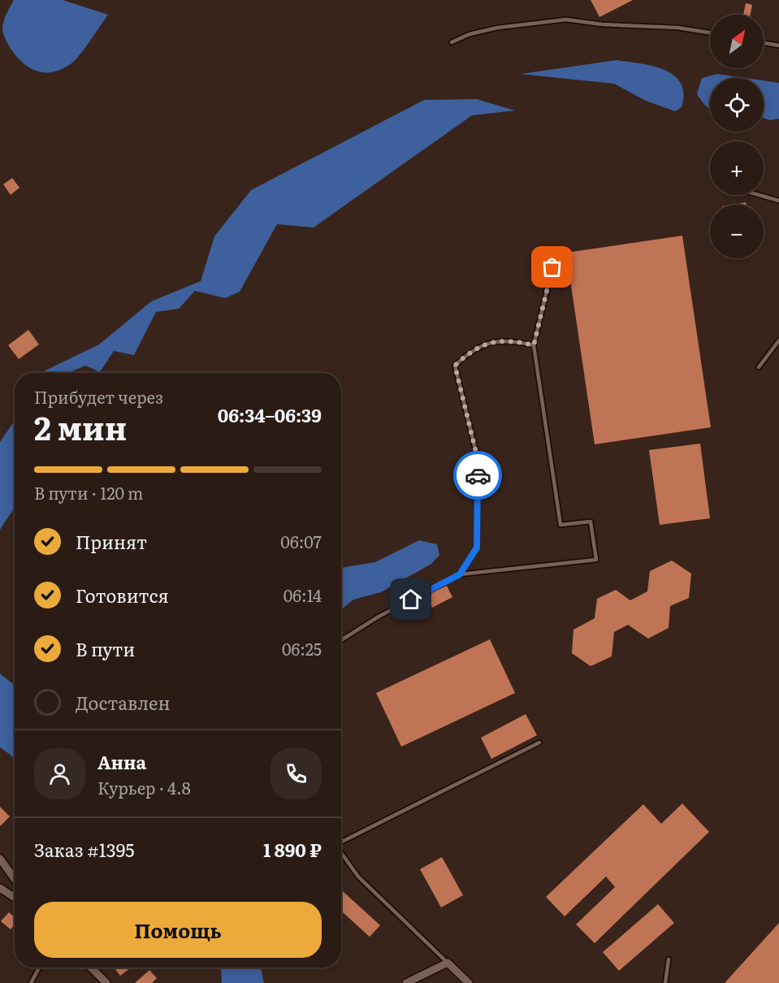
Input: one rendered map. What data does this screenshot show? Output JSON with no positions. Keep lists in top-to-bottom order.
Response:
{
  "north": "top right",
  "page": {
    "map_buttons": ["+", "−"],
    "heading": ["2 мин", "Прибудет через", "06:34–06:39"],
    "panel": [
      "Анна",
      "Курьер · 4.8",
      "Заказ #1395",
      "1 890 ₽"
    ],
    "bar": "В пути · 120 m",
    "list": [
      ["Принят", "06:07"],
      ["Готовится", "06:14"],
      ["В пути", "06:25"],
      "Доставлен"
    ],
    "buttons": "Помощь"
  }
}
